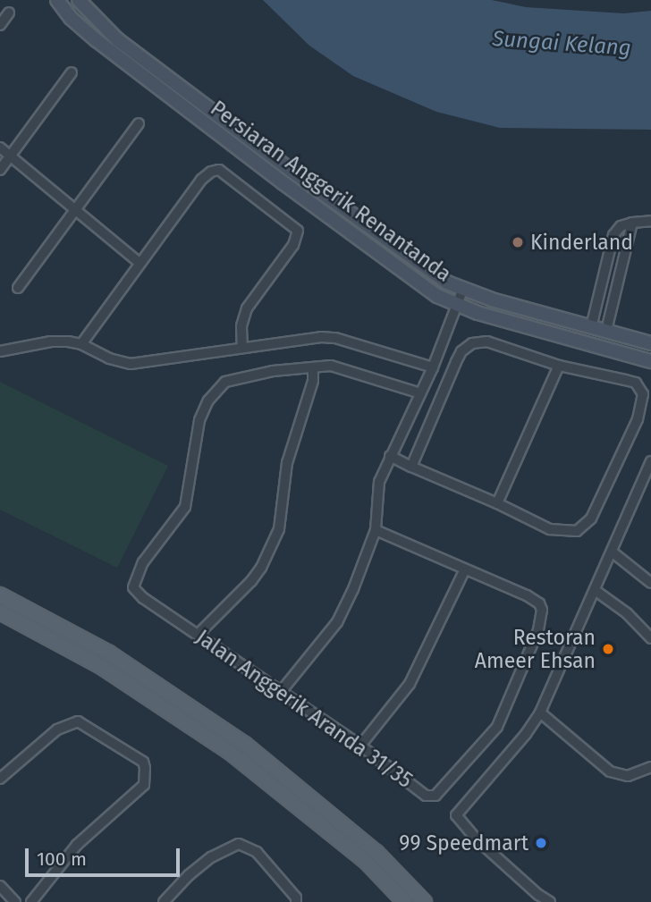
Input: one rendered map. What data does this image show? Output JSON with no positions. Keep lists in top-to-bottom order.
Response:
{
  "streets": {
    "main road": ["Persiaran Anggerik Renantanda"],
    "street": ["Jalan Anggerik Aranda 31/35"]
  },
  "water": ["Sungai Kelang"],
  "places": ["Kinderland", "Restoran Ameer Ehsan", "99 Speedmart"],
  "scale_bar": "100 m"
}
